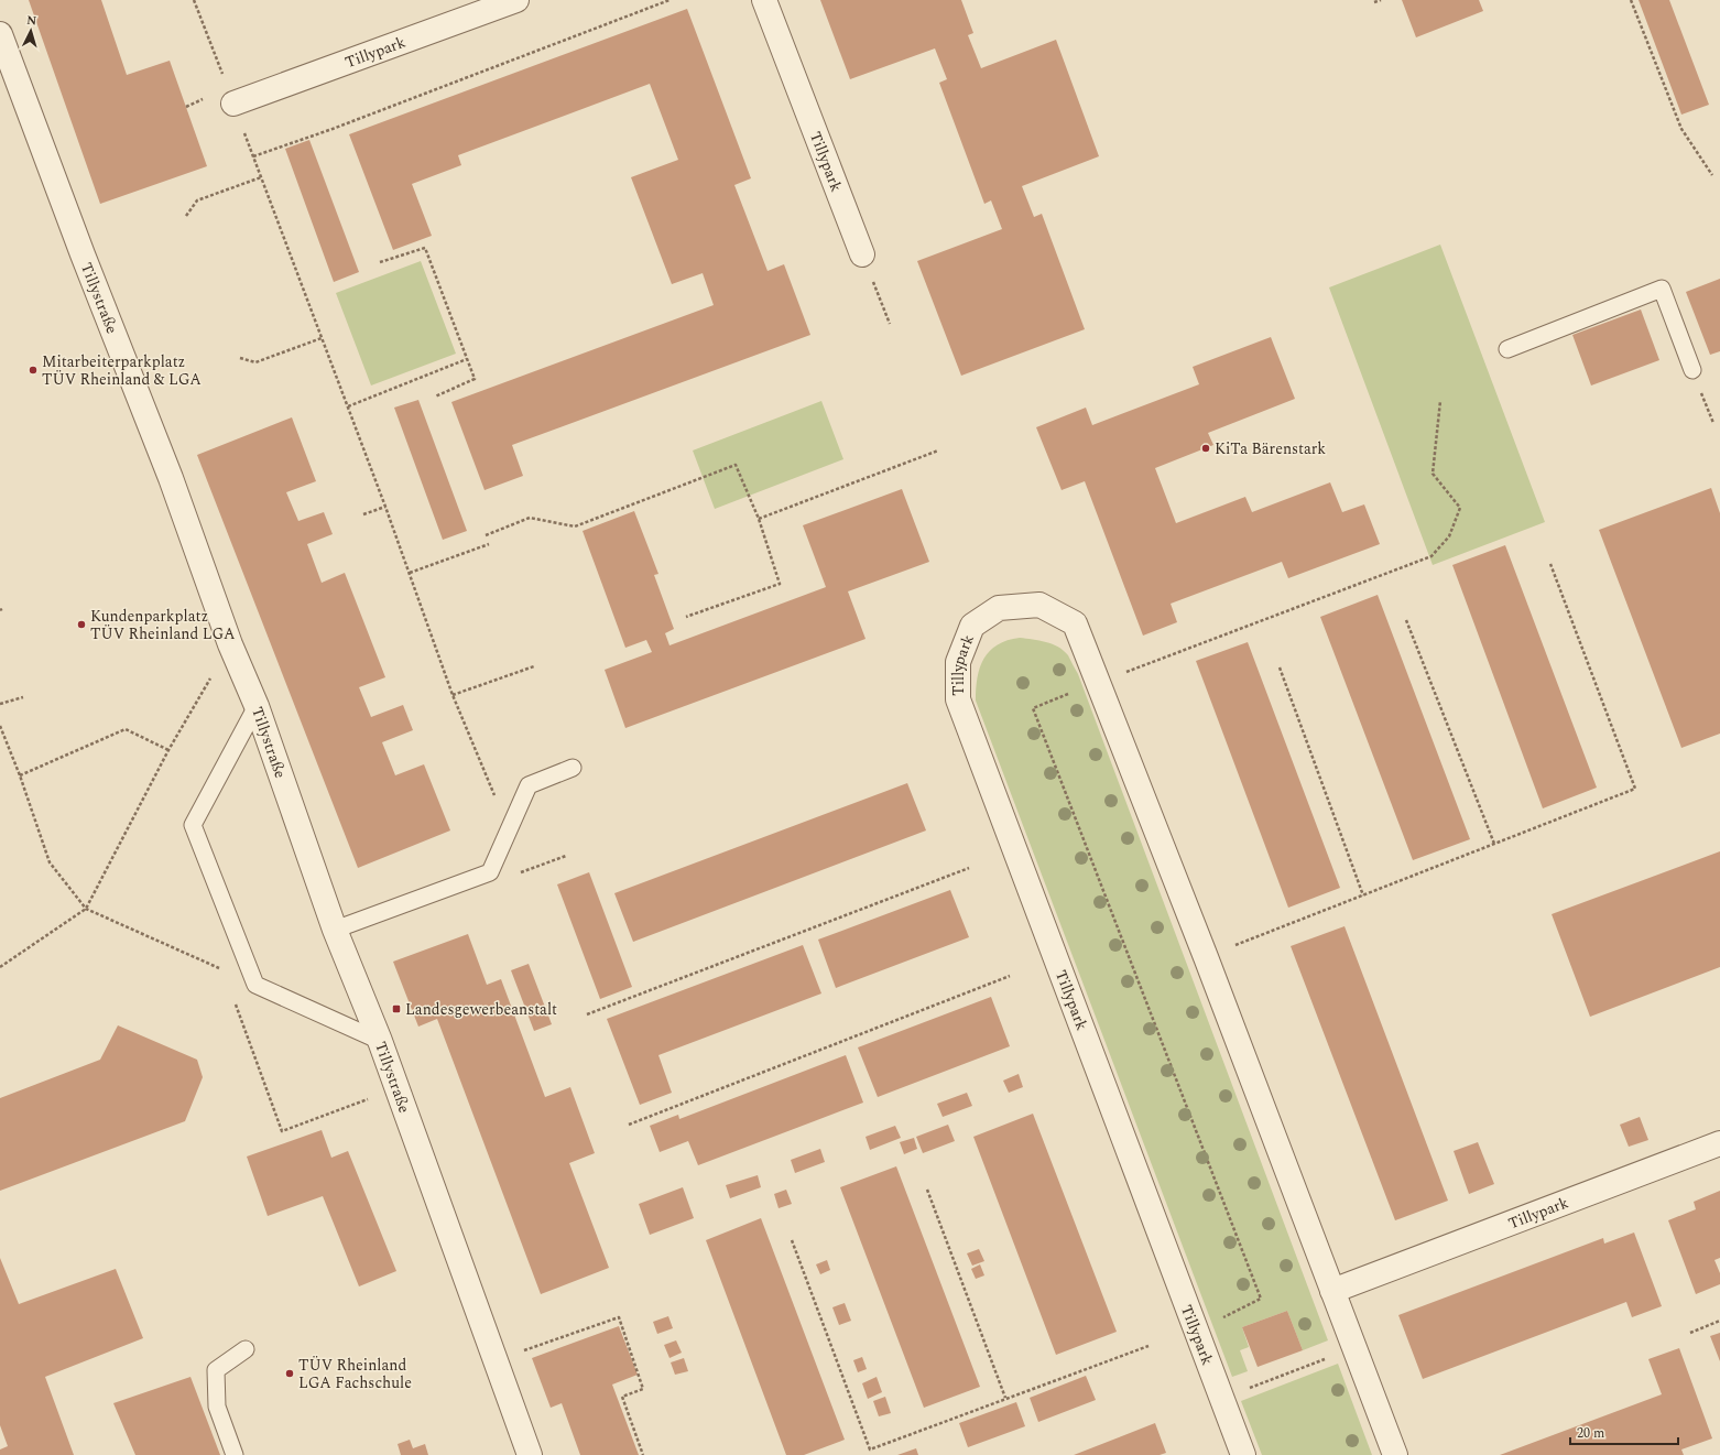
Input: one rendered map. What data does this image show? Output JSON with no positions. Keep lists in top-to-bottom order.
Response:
{
  "streets": {
    "street": ["Tillypark", "Tillystraße"]
  },
  "places": {
    "other": [
      "Mitarbeiterparkplatz TÜV Rheinland & LGA",
      "KiTa Bärenstark",
      "Kundenparkplatz TÜV Rheinland LGA",
      "TÜV Rheinland LGA Fachschule"
    ],
    "transit": ["Landesgewerbeanstalt"]
  },
  "scale_bar": "20 m",
  "north": "top"
}
